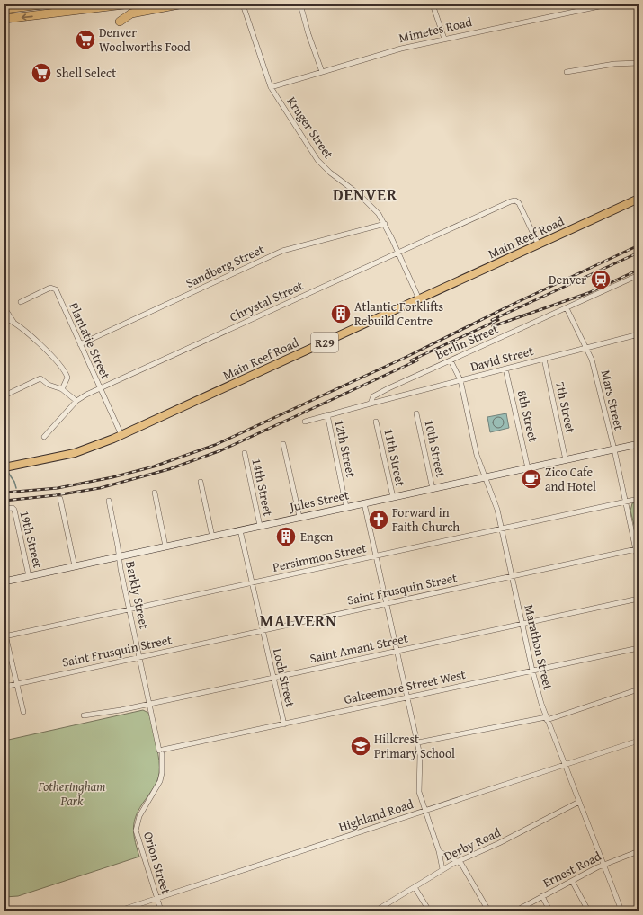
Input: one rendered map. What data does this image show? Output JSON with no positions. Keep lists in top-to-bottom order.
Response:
{
  "streets": {
    "main road": ["Main Reef Road", "R29", "Jules Street"],
    "street": [
      "Mimetes Road",
      "Kruger Street",
      "Sandberg Street",
      "Chrystal Street",
      "Plantatie Street",
      "Berlin Street",
      "David Street",
      "Mars Street",
      "7th Street",
      "8th Street",
      "12th Street",
      "10th Street",
      "11th Street",
      "14th Street",
      "19th Street",
      "Persimmon Street",
      "Saint Frusquin Street",
      "Barkly Street",
      "Marathon Street",
      "Saint Amant Street",
      "Loch Street",
      "Galteemore Street West",
      "Highland Road",
      "Derby Road",
      "Orion Street",
      "Ernest Road"
    ]
  },
  "crossings": [
    ["Mimetes Road", "Kruger Street"],
    ["Kruger Street", "Main Reef Road"],
    ["Kruger Street", "Sandberg Street"],
    ["Kruger Street", "Chrystal Street"],
    ["Main Reef Road", "Chrystal Street"],
    ["Main Reef Road", "Plantatie Street"],
    ["Sandberg Street", "Plantatie Street"],
    ["Chrystal Street", "Plantatie Street"],
    ["Berlin Street", "David Street"],
    ["Berlin Street", "Mars Street"],
    ["David Street", "Mars Street"],
    ["David Street", "7th Street"],
    ["David Street", "8th Street"],
    ["David Street", "Marathon Street"],
    ["Mars Street", "Jules Street"],
    ["Mars Street", "Persimmon Street"],
    ["Mars Street", "Saint Frusquin Street"],
    ["7th Street", "Jules Street"],
    ["8th Street", "Jules Street"],
    ["12th Street", "Jules Street"],
    ["10th Street", "Jules Street"],
    ["11th Street", "Jules Street"],
    ["14th Street", "Jules Street"],
    ["Jules Street", "19th Street"],
    ["Jules Street", "Barkly Street"],
    ["Jules Street", "Marathon Street"],
    ["Jules Street", "Loch Street"],
    ["Persimmon Street", "Barkly Street"],
    ["Persimmon Street", "Marathon Street"],
    ["Persimmon Street", "Loch Street"],
    ["Saint Frusquin Street", "Barkly Street"],
    ["Saint Frusquin Street", "Marathon Street"],
    ["Saint Frusquin Street", "Loch Street"],
    ["Barkly Street", "Saint Amant Street"],
    ["Barkly Street", "Galteemore Street West"],
    ["Barkly Street", "Orion Street"],
    ["Marathon Street", "Saint Amant Street"],
    ["Marathon Street", "Galteemore Street West"],
    ["Marathon Street", "Highland Road"],
    ["Marathon Street", "Derby Road"],
    ["Marathon Street", "Ernest Road"],
    ["Saint Amant Street", "Loch Street"],
    ["Loch Street", "Galteemore Street West"],
    ["Galteemore Street West", "Orion Street"],
    ["Highland Road", "Orion Street"]
  ],
  "districts": ["DENVER", "MALVERN"],
  "parks": ["Fotheringham Park"],
  "places": {
    "supermarket": ["Denver Woolworths Food", "Shell Select"],
    "station": ["Denver"],
    "building": ["Atlantic Forklifts Rebuild Centre", "Engen"],
    "cafe": ["Zico Cafe and Hotel"],
    "church": ["Forward in Faith Church"],
    "school or university": ["Hillcrest Primary School"]
  }
}
